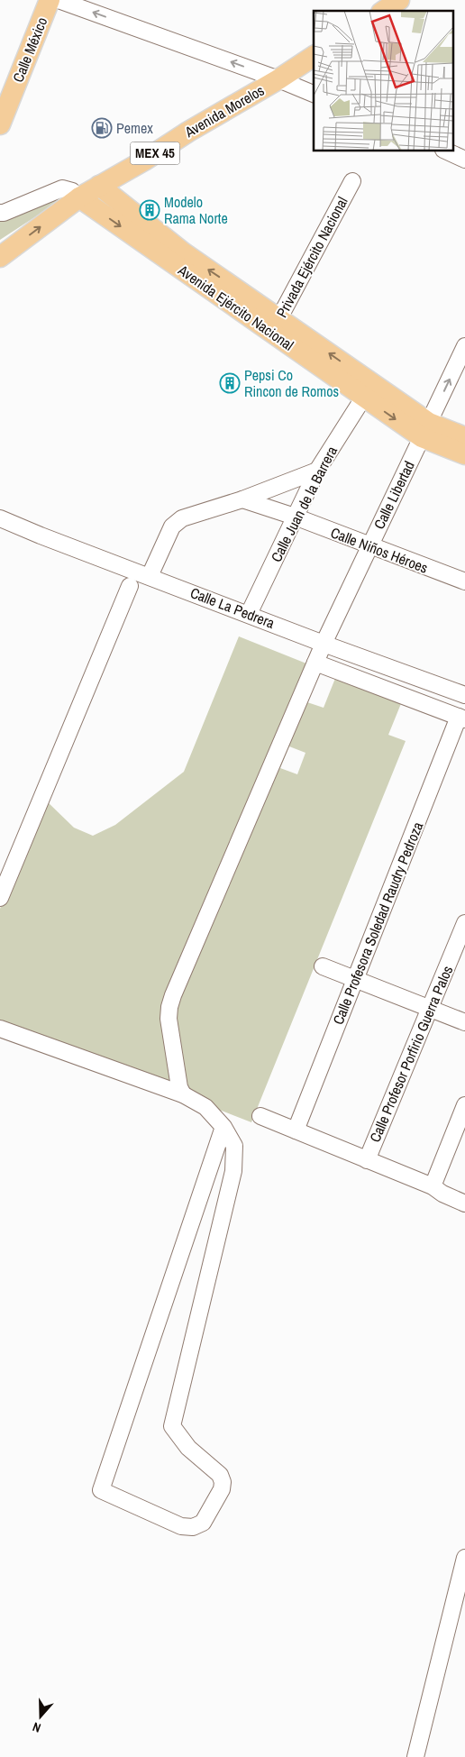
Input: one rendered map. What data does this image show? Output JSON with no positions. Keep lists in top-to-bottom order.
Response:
{
  "streets": {
    "main road": [
      "Calle México",
      "Avenida Morelos",
      "MEX 45",
      "Avenida Ejército Nacional"
    ],
    "street": [
      "Privada Ejército Nacional",
      "Calle Libertad",
      "Calle Juan de la Barrera",
      "Calle Niños Héroes",
      "Calle La Pedrera",
      "Calle Profesora Soledad Raudry Pedroza",
      "Calle Profesor Porfirio Guerra Palos"
    ]
  },
  "crossings": [
    ["Avenida Morelos", "Avenida Ejército Nacional"],
    ["Privada Ejército Nacional", "Avenida Ejército Nacional"],
    ["Avenida Ejército Nacional", "Calle Libertad"],
    ["Avenida Ejército Nacional", "Calle Juan de la Barrera"],
    ["Calle Libertad", "Calle Niños Héroes"],
    ["Calle Libertad", "Calle La Pedrera"],
    ["Calle Juan de la Barrera", "Calle Niños Héroes"],
    ["Calle Juan de la Barrera", "Calle La Pedrera"]
  ],
  "places": {
    "fuel station": ["Pemex"],
    "building": ["Modelo Rama Norte", "Pepsi Co Rincon de Romos"]
  },
  "north": "bottom"
}
